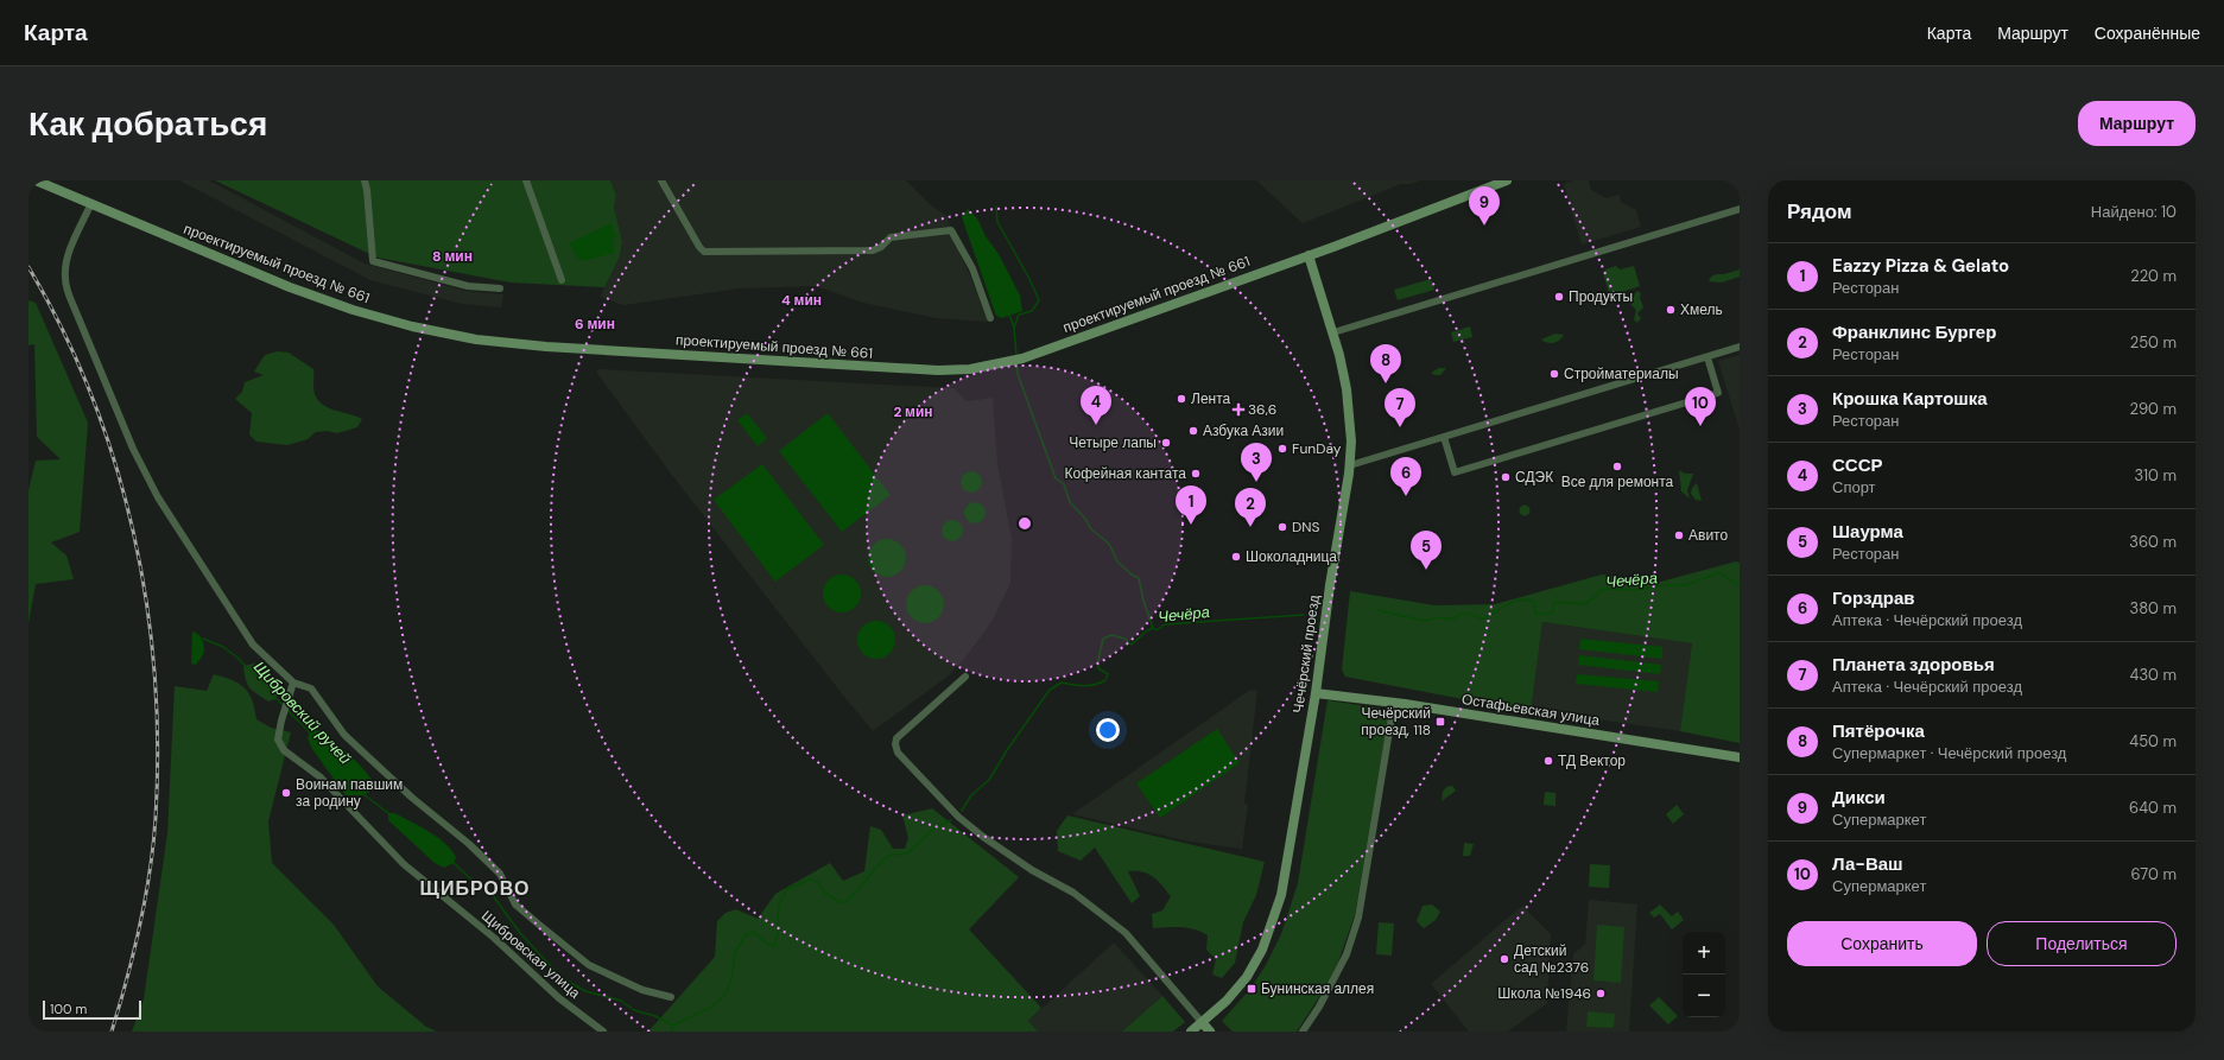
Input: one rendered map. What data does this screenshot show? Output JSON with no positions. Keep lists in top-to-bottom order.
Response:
{
  "streets": {
    "main road": ["проектируемый проезд № 661", "Чечёрский проезд", "Остафьевская улица"],
    "street": ["Щибровская улица"]
  },
  "crossings": [
    ["проектируемый проезд № 661", "Чечёрский проезд"],
    ["Чечёрский проезд", "Остафьевская улица"]
  ],
  "districts": ["ЩИБРОВО"],
  "water": ["Чечёра", "Щибровский ручей"],
  "places": {
    "other": [
      "Продукты",
      "Хмель",
      "Стройматериалы",
      "Лента",
      "Азбука Азии",
      "Четыре лапы",
      "FunDay",
      "Все для ремонта",
      "Кофейная кантата",
      "СДЭК",
      "DNS",
      "Авито",
      "Шоколадница",
      "ТД Вектор",
      "Воинам павшим за родину",
      "Детский сад №2376",
      "Школа №1946"
    ],
    "health": ["36,6"],
    "transit": ["Чечёрский проезд, 118", "Бунинская аллея"]
  },
  "scale_bar": "100 m",
  "page": {
    "header": "Карта",
    "nav": ["Карта", "Маршрут", "Сохранённые"],
    "buttons": [
      "Маршрут",
      ["Сохранить", "Поделиться"]
    ],
    "title": "Как добраться",
    "heading": ["Рядом", "Найдено: 10"],
    "pins": [
      "9",
      "8",
      "4",
      "10",
      "7",
      "3",
      "6",
      "1",
      "2",
      "5"
    ],
    "list": [
      {
        "mark": "1",
        "name": "Eazzy Pizza & Gelato",
        "note": "Ресторан",
        "value": "220 m"
      },
      {
        "mark": "2",
        "name": "Франклинс Бургер",
        "note": "Ресторан",
        "value": "250 m"
      },
      {
        "mark": "3",
        "name": "Крошка Картошка",
        "note": "Ресторан",
        "value": "290 m"
      },
      {
        "mark": "4",
        "name": "СССР",
        "note": "Спорт",
        "value": "310 m"
      },
      {
        "mark": "5",
        "name": "Шаурма",
        "note": "Ресторан",
        "value": "360 m"
      },
      {
        "mark": "6",
        "name": "Горздрав",
        "note": "Аптека · Чечёрский проезд",
        "value": "380 m"
      },
      {
        "mark": "7",
        "name": "Планета здоровья",
        "note": "Аптека · Чечёрский проезд",
        "value": "430 m"
      },
      {
        "mark": "8",
        "name": "Пятёрочка",
        "note": "Супермаркет · Чечёрский проезд",
        "value": "450 m"
      },
      {
        "mark": "9",
        "name": "Дикси",
        "note": "Супермаркет",
        "value": "640 m"
      },
      {
        "mark": "10",
        "name": "Ла-Ваш",
        "note": "Супермаркет",
        "value": "670 m"
      }
    ],
    "map_buttons": ["+", "−"],
    "scale": "100 m"
  },
  "rings": [
    "8 мин",
    "4 мин",
    "6 мин",
    "2 мин"
  ]
}
